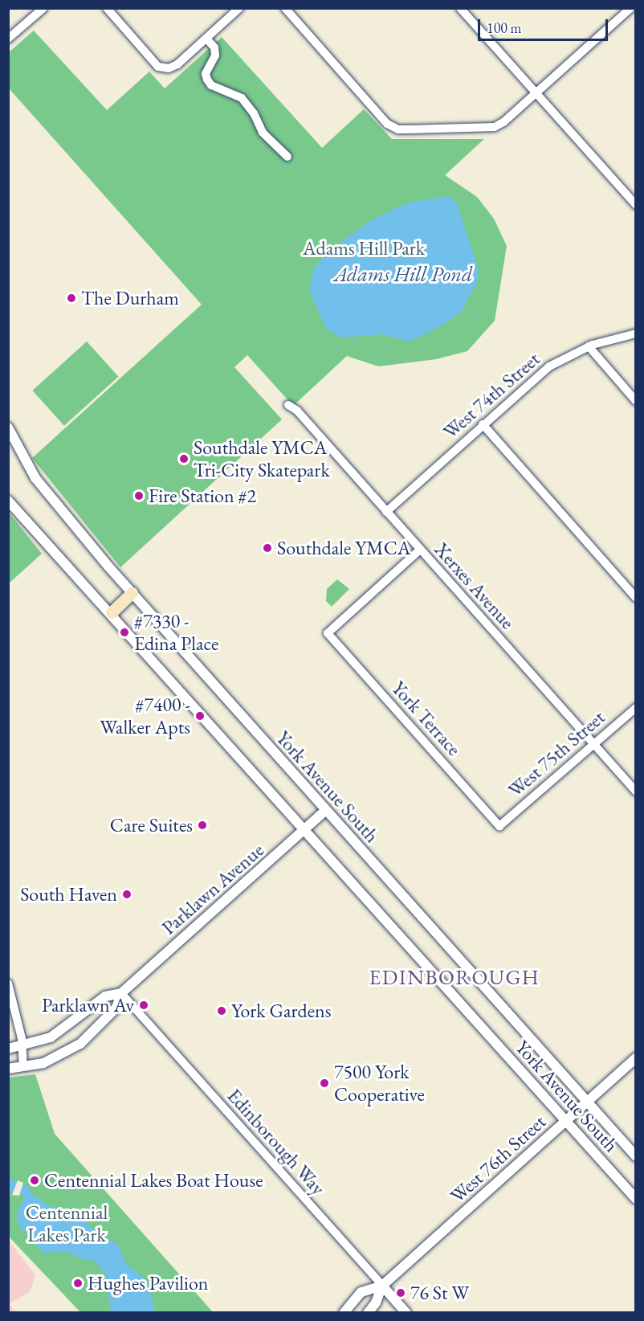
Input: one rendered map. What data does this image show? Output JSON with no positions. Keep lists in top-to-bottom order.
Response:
{
  "streets": {
    "street": [
      "West 74th Street",
      "Xerxes Avenue",
      "York Terrace",
      "West 75th Street",
      "York Avenue South",
      "Parklawn Avenue",
      "Edinborough Way",
      "West 76th Street"
    ]
  },
  "crossings": [
    ["West 74th Street", "Xerxes Avenue"],
    ["Xerxes Avenue", "York Terrace"],
    ["Xerxes Avenue", "West 75th Street"],
    ["York Terrace", "West 75th Street"],
    ["York Avenue South", "Parklawn Avenue"],
    ["York Avenue South", "West 76th Street"],
    ["Parklawn Avenue", "Edinborough Way"],
    ["Edinborough Way", "West 76th Street"]
  ],
  "districts": ["EDINBOROUGH"],
  "water": ["Adams Hill Pond"],
  "parks": ["Adams Hill Park", "Centennial Lakes Park"],
  "places": [
    "The Durham",
    "Southdale YMCA Tri-City Skatepark",
    "Fire Station #2",
    "Southdale YMCA",
    "#7330 - Edina Place",
    "#7400 - Walker Apts",
    "Care Suites",
    "South Haven",
    "Parklawn Av",
    "York Gardens",
    "7500 York Cooperative",
    "Centennial Lakes Boat House",
    "Hughes Pavilion",
    "76 St W"
  ],
  "scale_bar": "100 m"
}
